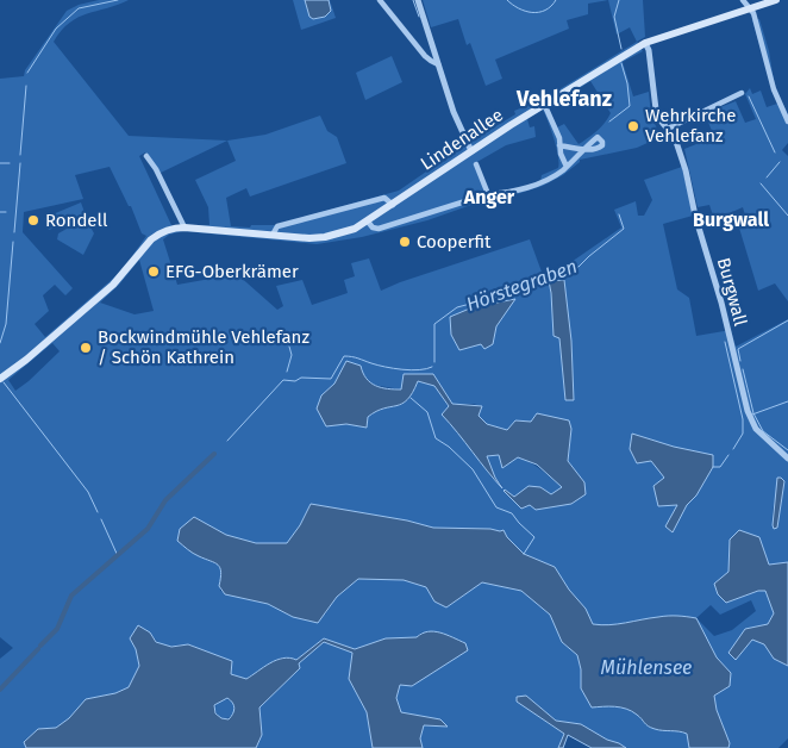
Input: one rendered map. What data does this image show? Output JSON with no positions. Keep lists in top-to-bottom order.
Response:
{
  "streets": {
    "main road": ["Lindenallee"],
    "street": ["Burgwall"]
  },
  "crossings": [
    ["Lindenallee", "Burgwall"]
  ],
  "districts": ["Vehlefanz", "Anger", "Burgwall"],
  "water": ["Hörstegraben", "Mühlensee"],
  "places": [
    "Wehrkirche Vehlefanz",
    "Rondell",
    "Cooperfit",
    "EFG-Oberkrämer",
    "Bockwindmühle Vehlefanz / Schön Kathrein"
  ]
}
